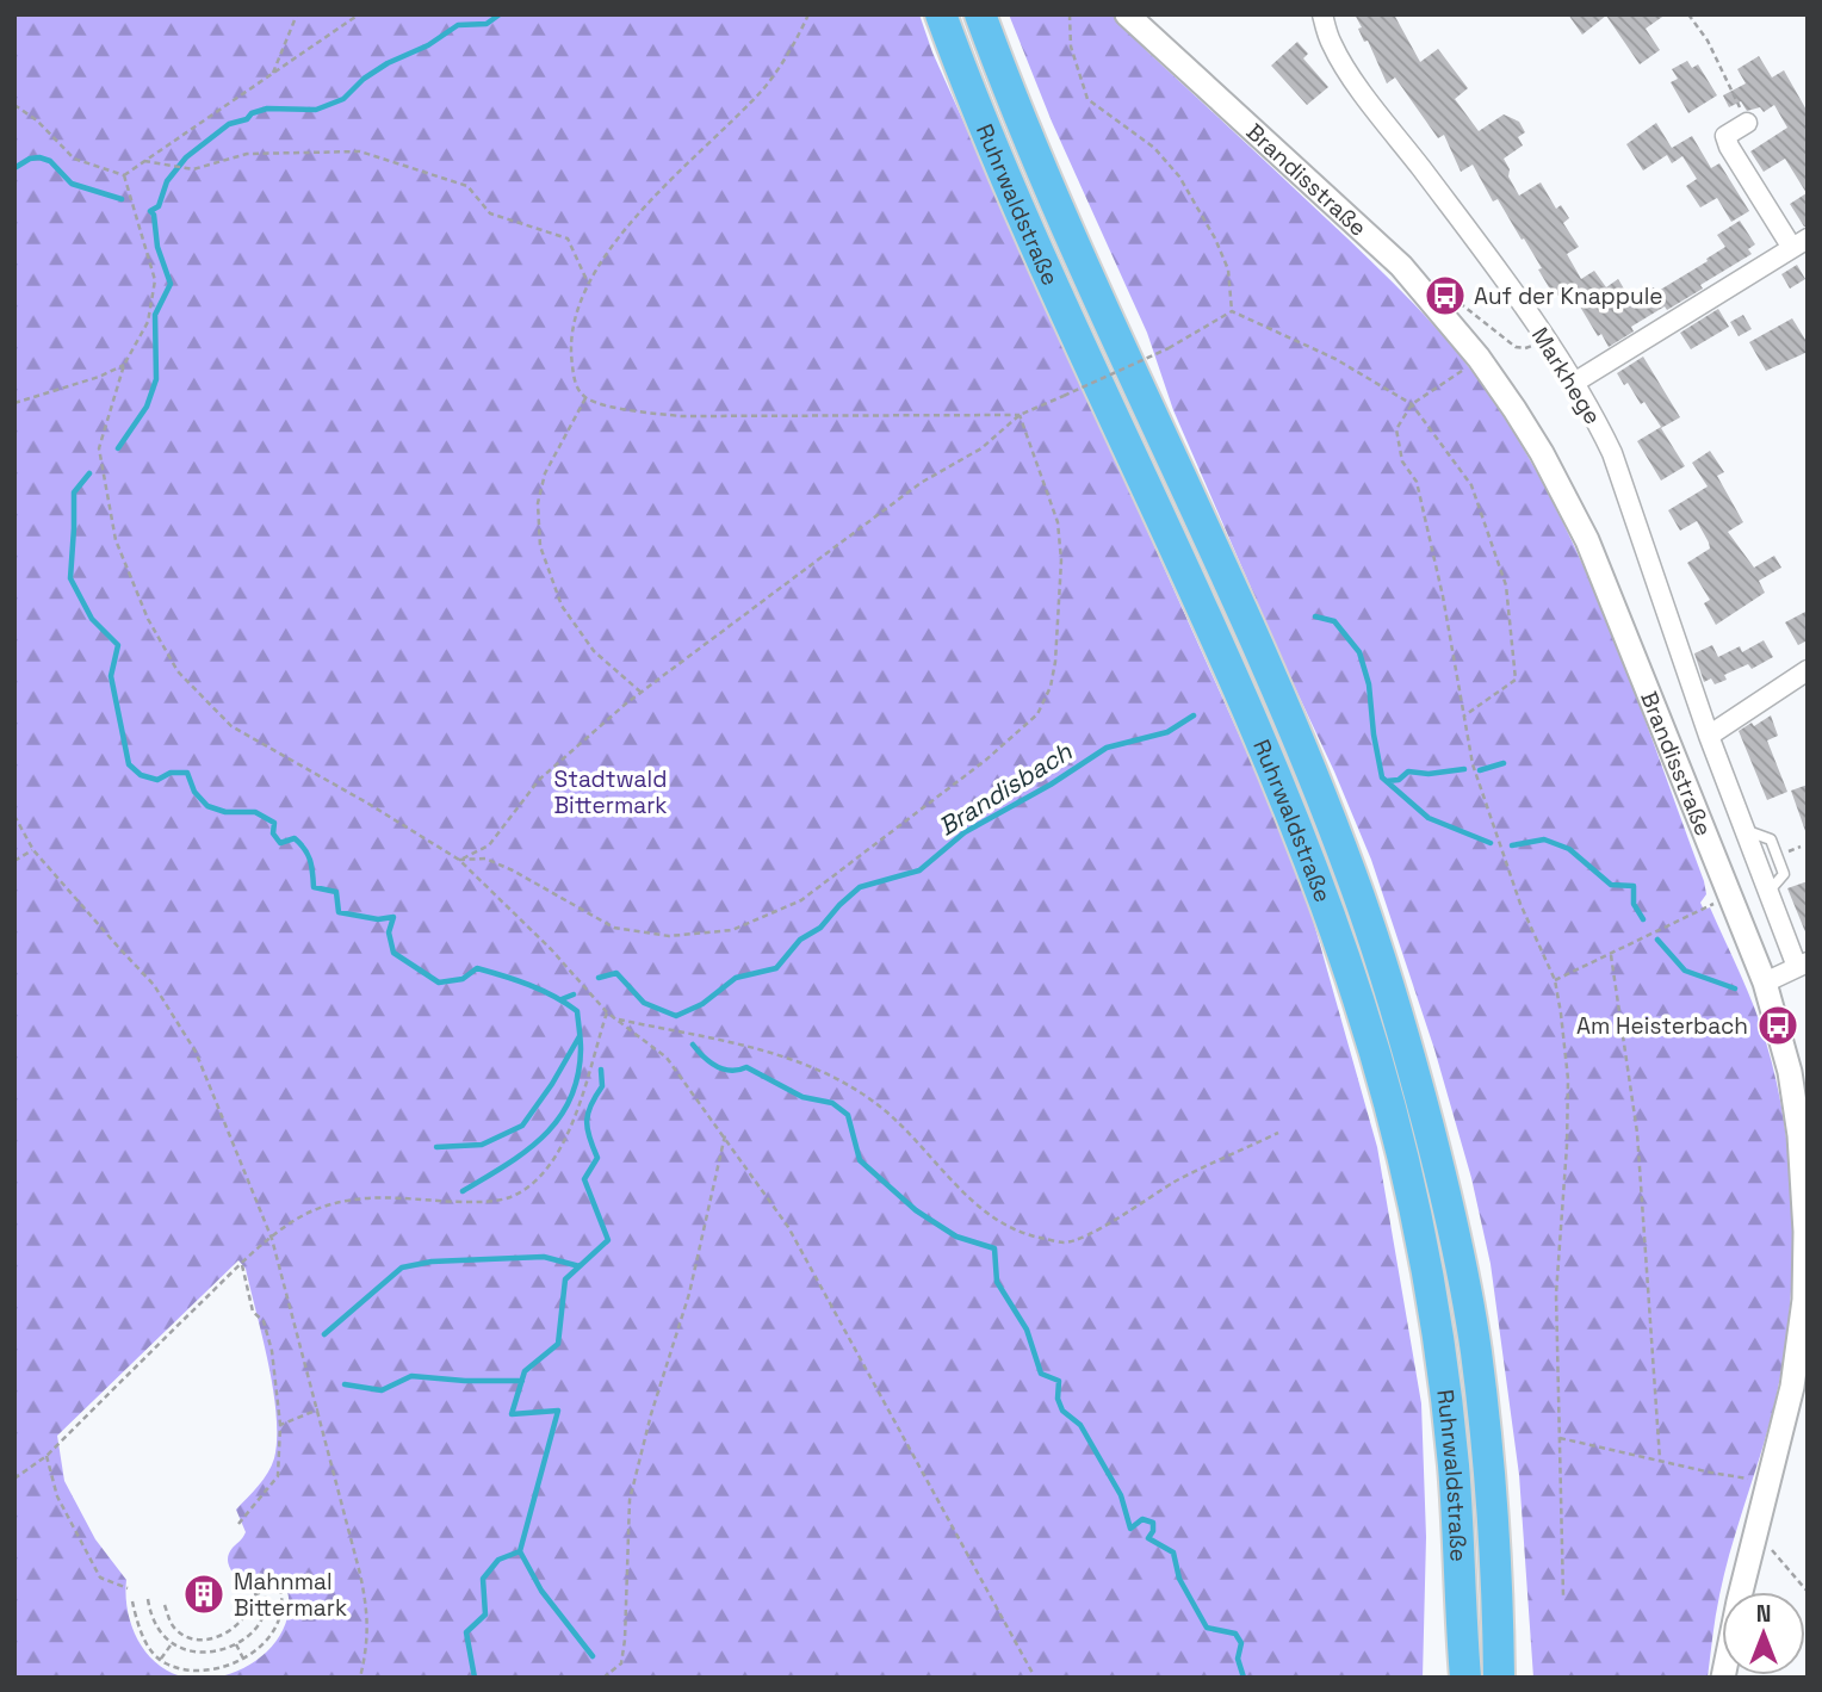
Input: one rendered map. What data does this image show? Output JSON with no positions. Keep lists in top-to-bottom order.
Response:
{
  "streets": {
    "highway": ["Ruhrwaldstraße"],
    "street": ["Brandisstraße", "Markhege"]
  },
  "water": ["Brandisbach"],
  "parks": ["Stadtwald Bittermark"],
  "places": {
    "bus stop": ["Auf der Knappule", "Am Heisterbach"],
    "building": ["Mahnmal Bittermark"]
  },
  "north": "top"
}
